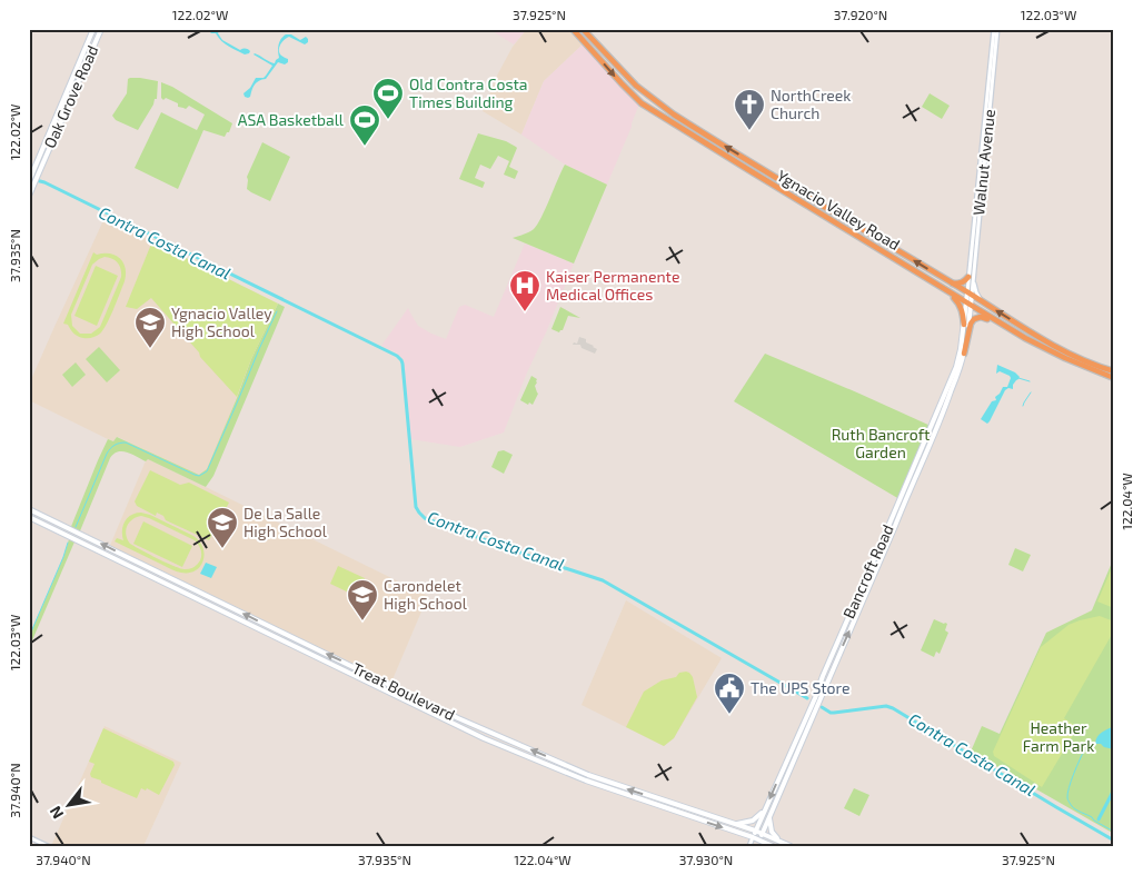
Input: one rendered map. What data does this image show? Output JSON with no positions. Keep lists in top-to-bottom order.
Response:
{
  "streets": {
    "highway": ["Ygnacio Valley Road"],
    "main road": ["Oak Grove Road", "Bancroft Road", "Treat Boulevard"],
    "street": ["Walnut Avenue"]
  },
  "crossings": [
    ["Walnut Avenue", "Ygnacio Valley Road"],
    ["Walnut Avenue", "Bancroft Road"],
    ["Ygnacio Valley Road", "Bancroft Road"],
    ["Bancroft Road", "Treat Boulevard"]
  ],
  "water": ["Contra Costa Canal"],
  "parks": ["Ruth Bancroft Garden", "Heather Farm Park"],
  "places": {
    "sports": ["Old Contra Costa Times Building", "ASA Basketball"],
    "church": ["NorthCreek Church"],
    "hospital": ["Kaiser Permanente Medical Offices"],
    "school or university": ["Ygnacio Valley High School", "De La Salle High School", "Carondelet High School"],
    "public building": ["The UPS Store"]
  },
  "north": "bottom left",
  "coordinates": [
    "122.02°W",
    "37.925°N",
    "37.920°N",
    "122.03°W",
    "37.935°N",
    "122.04°W",
    "37.940°N",
    "37.930°N"
  ]
}
